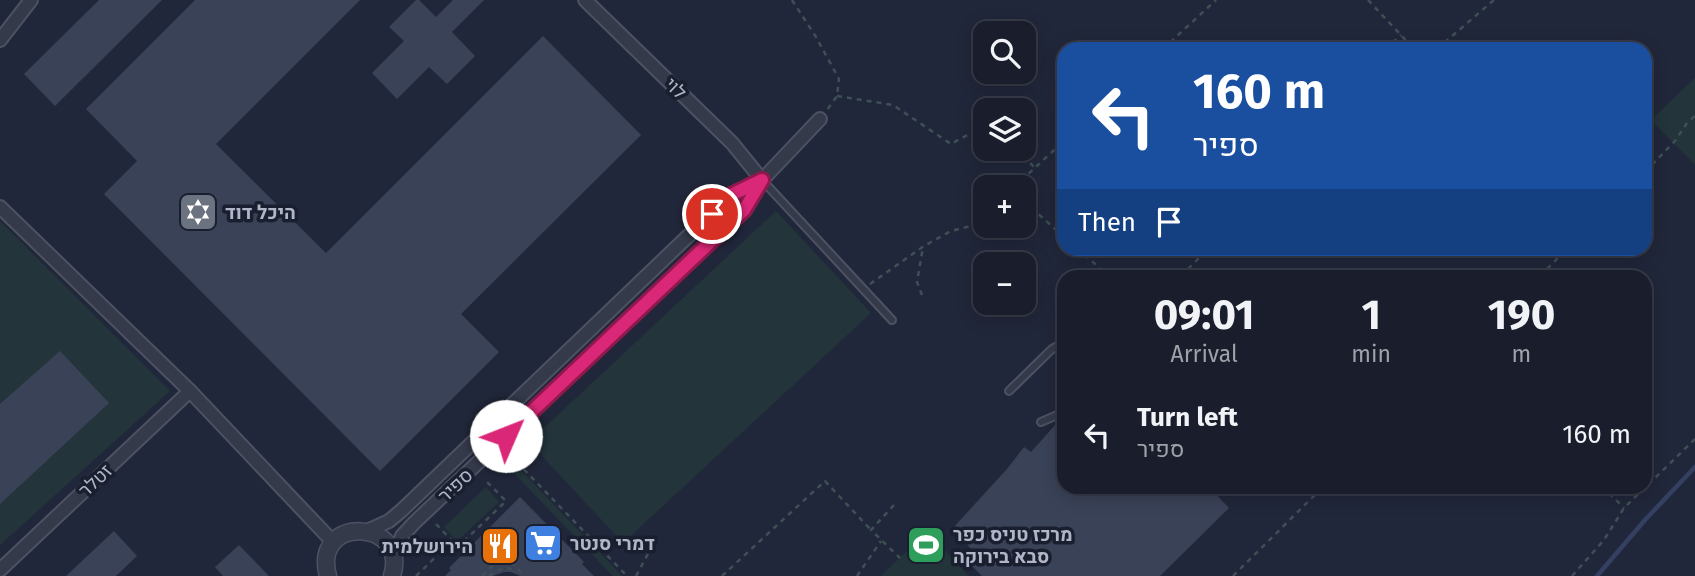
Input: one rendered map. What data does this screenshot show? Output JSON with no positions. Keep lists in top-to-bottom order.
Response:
{
  "streets": {
    "street": ["לוי", "זטלר", "ספיר"]
  },
  "crossings": [
    ["לוי", "ספיר"]
  ],
  "places": {
    "synagogue": ["היכל דוד"],
    "supermarket": ["דמרי סנטר"],
    "sports": ["מרכז טניס כפר סבא בירוקה"],
    "restaurant": ["הירושלמית"]
  },
  "page": {
    "map_buttons": ["+", "−"],
    "turn": ["160 m", "ספיר"],
    "then": "Then",
    "eta": [
      "09:01",
      "Arrival",
      "1",
      "min",
      "190",
      "m"
    ],
    "list": [
      {
        "name": "Turn left",
        "note": "ספיר",
        "value": "160 m"
      }
    ]
  }
}
